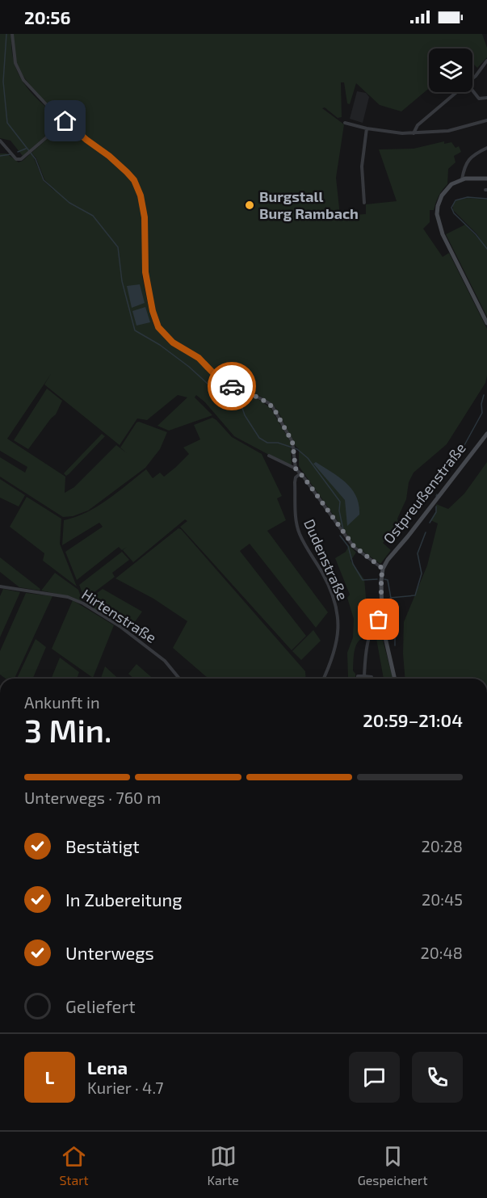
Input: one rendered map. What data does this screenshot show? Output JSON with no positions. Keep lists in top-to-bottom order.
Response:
{
  "streets": {
    "main road": ["Ostpreußenstraße"],
    "street": ["Dudenstraße", "Hirtenstraße"]
  },
  "places": ["Burgstall Burg Rambach"],
  "page": {
    "status": "20:56",
    "heading": ["3 Min.", "Ankunft in", "20:59–21:04"],
    "panel": ["Lena", "Kurier · 4.7"],
    "bar": "Unterwegs · 760 m",
    "list": [
      ["Bestätigt", "20:28"],
      ["In Zubereitung", "20:45"],
      ["Unterwegs", "20:48"],
      "Geliefert"
    ],
    "round": "L",
    "tabs": ["Start", "Karte", "Gespeichert"]
  }
}
